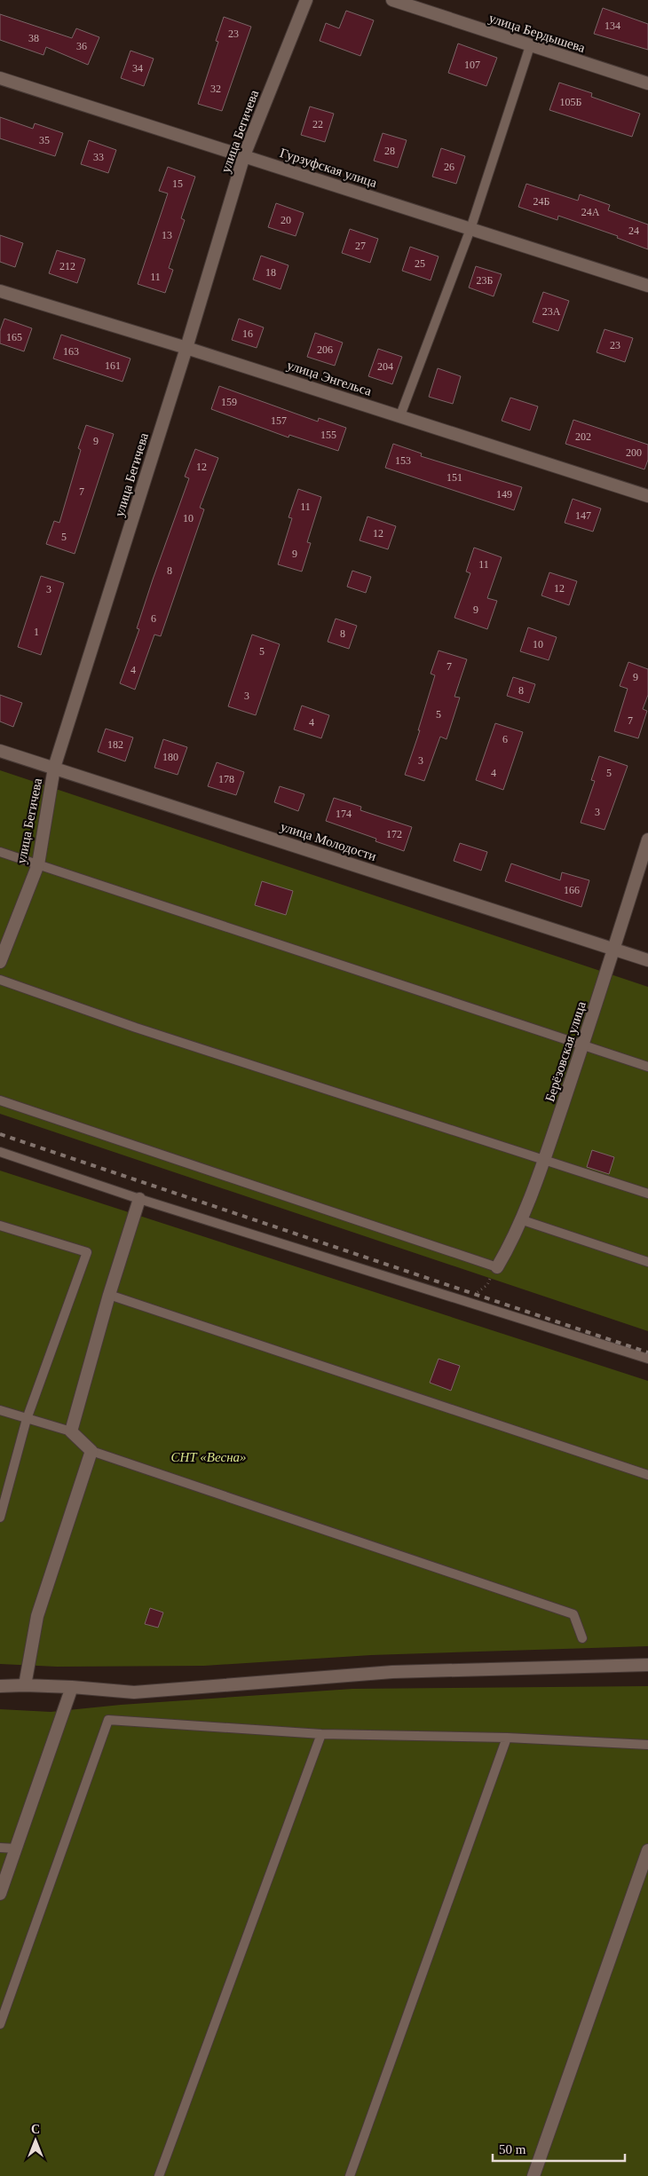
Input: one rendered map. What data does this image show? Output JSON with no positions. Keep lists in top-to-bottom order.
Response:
{
  "streets": {
    "street": [
      "улица Бердышева",
      "улица Бегичева",
      "Гурзуфская улица",
      "улица Энгельса",
      "улица Молодости",
      "Берёзовская улица"
    ]
  },
  "crossings": [
    ["улица Бегичева", "Гурзуфская улица"],
    ["улица Бегичева", "улица Энгельса"],
    ["улица Бегичева", "улица Молодости"],
    ["улица Молодости", "Берёзовская улица"]
  ],
  "parks": ["СНТ «Весна»"],
  "house_numbers": [
    "134",
    "23",
    "38",
    "36",
    "107",
    "34",
    "32",
    "105Б",
    "22",
    "35",
    "28",
    "33",
    "26",
    "15",
    "24Б",
    "24А",
    "20",
    "24",
    "13",
    "27",
    "25",
    "212",
    "18",
    "11",
    "23Б",
    "23А",
    "16",
    "165",
    "23",
    "206",
    "163",
    "161",
    "204",
    "159",
    "157",
    "155",
    "202",
    "9",
    "200",
    "153",
    "12",
    "151",
    "7",
    "149",
    "11",
    "147",
    "10",
    "12",
    "5",
    "9",
    "11",
    "8",
    "12",
    "3",
    "9",
    "6",
    "1",
    "8",
    "10",
    "5",
    "7",
    "4",
    "9",
    "8",
    "3",
    "5",
    "7",
    "4",
    "6",
    "182",
    "180",
    "3",
    "4",
    "5",
    "178",
    "3",
    "174",
    "172",
    "166"
  ],
  "scale_bar": "50 m",
  "north": "top"
}
